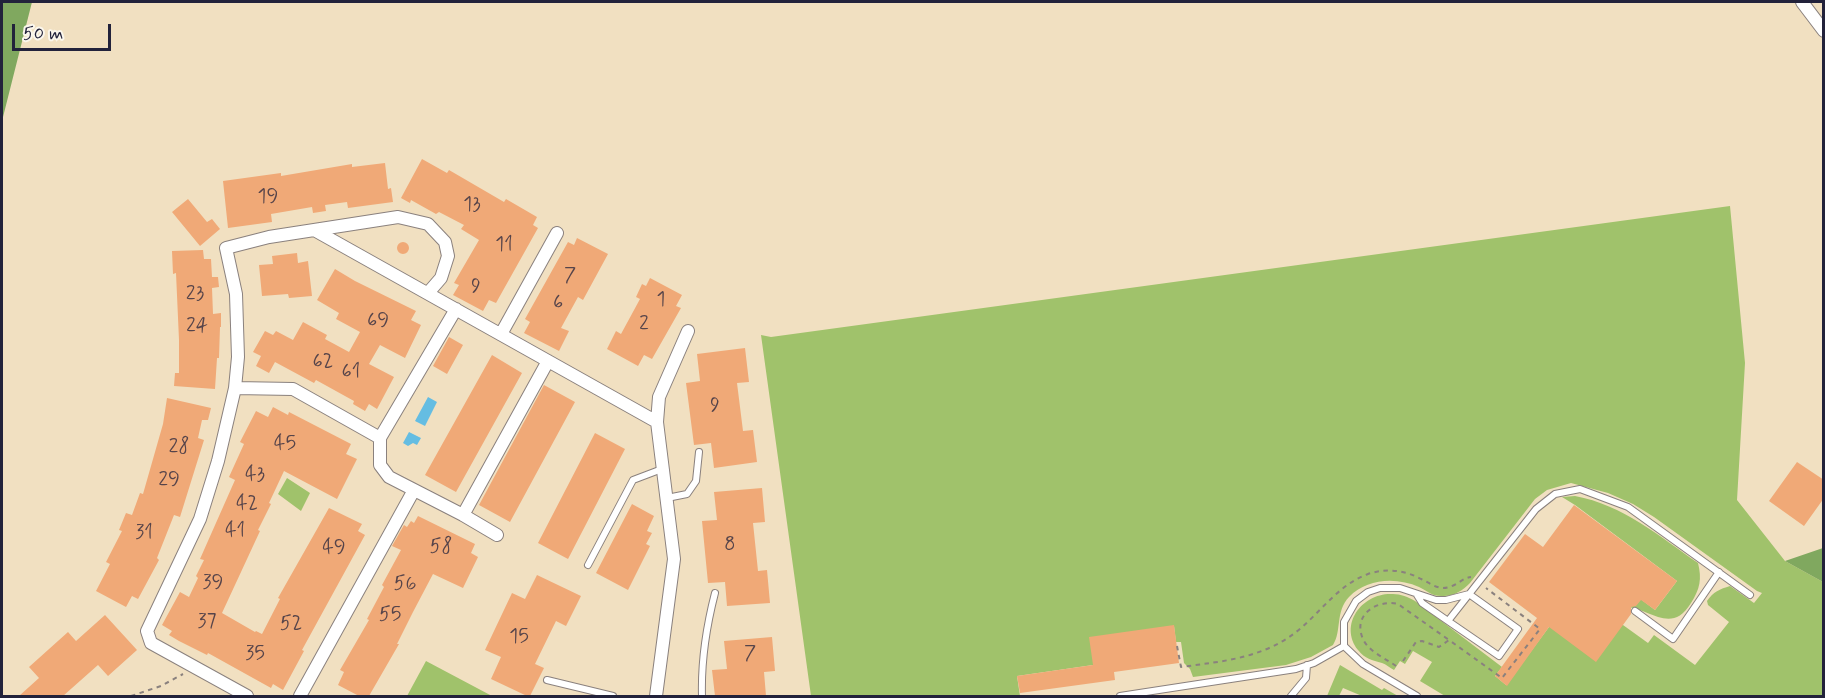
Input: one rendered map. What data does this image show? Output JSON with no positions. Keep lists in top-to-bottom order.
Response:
{
  "house_numbers": [
    "19",
    "13",
    "11",
    "7",
    "9",
    "23",
    "1",
    "6",
    "69",
    "2",
    "24",
    "62",
    "61",
    "9",
    "45",
    "28",
    "43",
    "29",
    "42",
    "41",
    "31",
    "8",
    "58",
    "49",
    "39",
    "56",
    "55",
    "37",
    "52",
    "15",
    "35",
    "7"
  ],
  "scale_bar": "50 m"
}
